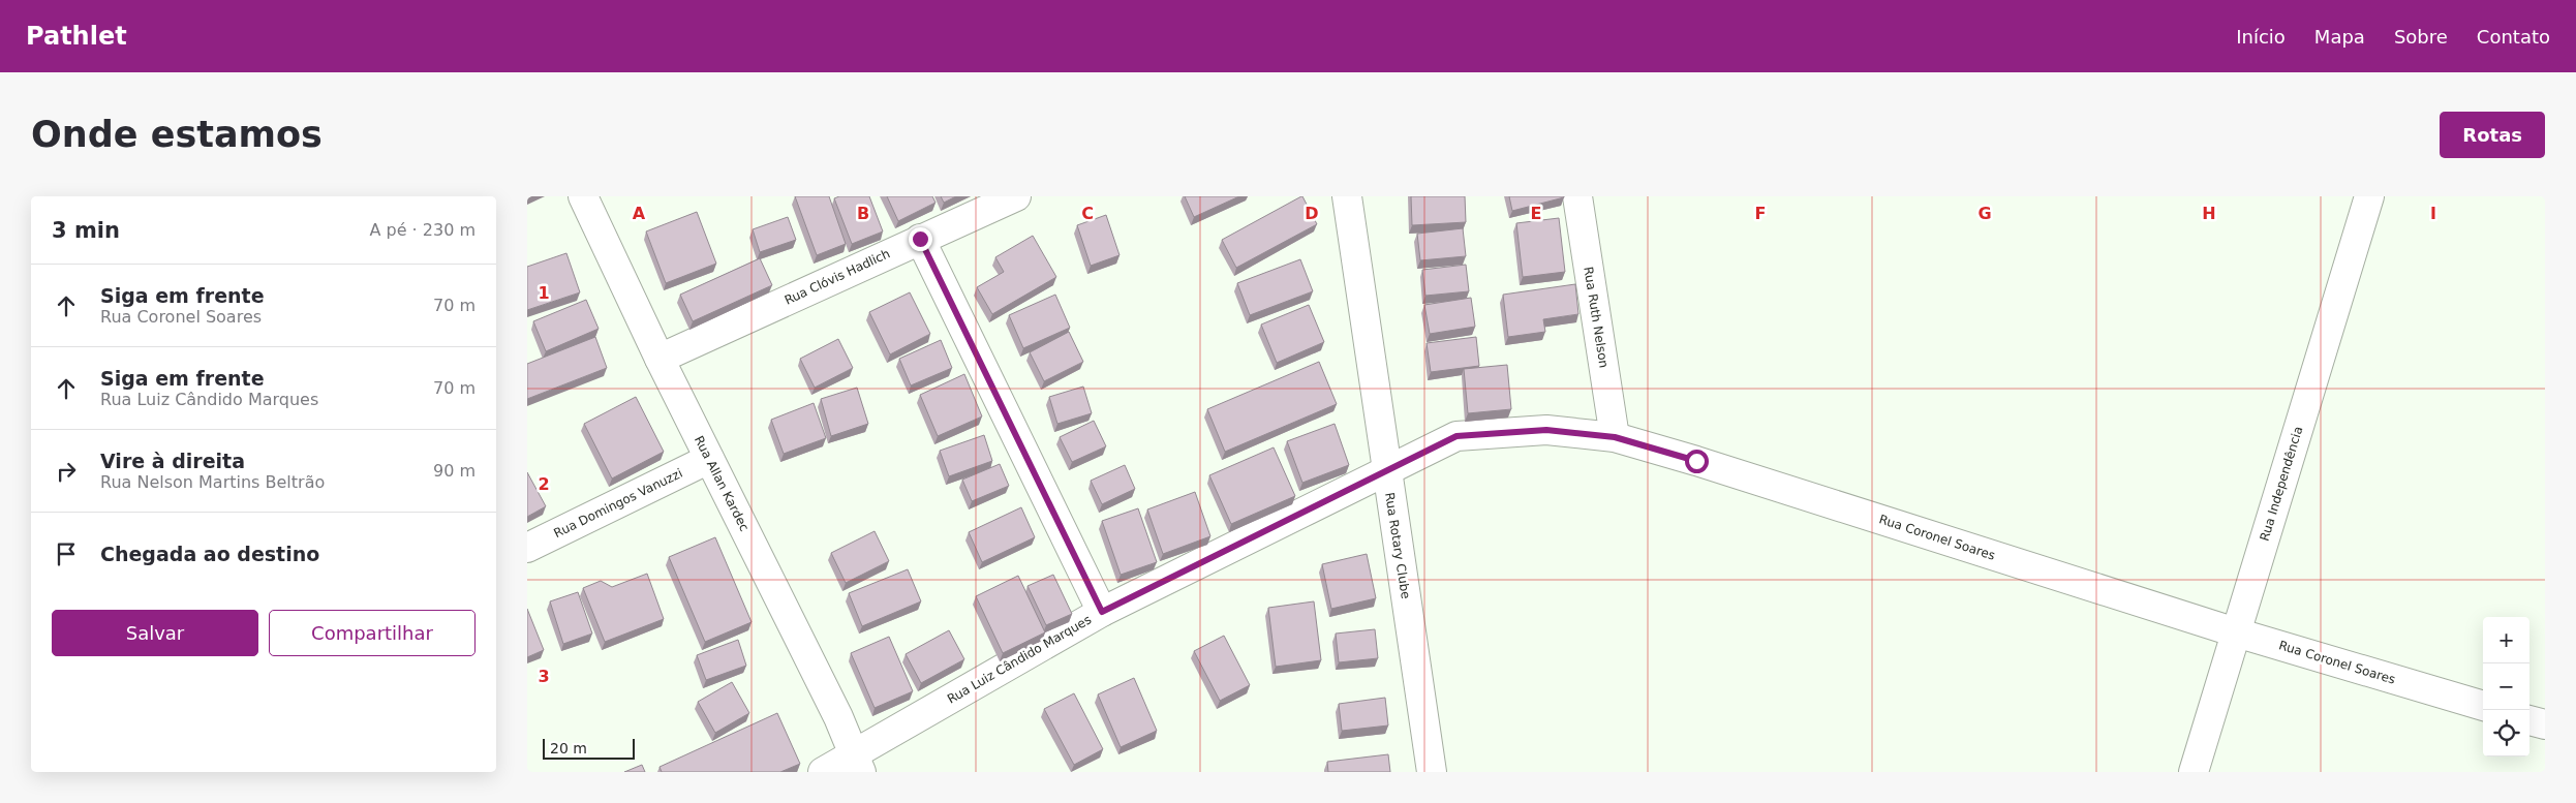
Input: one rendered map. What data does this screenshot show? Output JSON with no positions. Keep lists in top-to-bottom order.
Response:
{
  "streets": {
    "street": [
      "Rua Clóvis Hadlich",
      "Rua Ruth Nelson",
      "Rua Allan Kardec",
      "Rua Independência",
      "Rua Domingos Vanuzzi",
      "Rua Coronel Soares",
      "Rua Rotary Clube",
      "Rua Luiz Cândido Marques"
    ]
  },
  "crossings": [
    ["Rua Clóvis Hadlich", "Rua Allan Kardec"],
    ["Rua Ruth Nelson", "Rua Coronel Soares"],
    ["Rua Allan Kardec", "Rua Domingos Vanuzzi"],
    ["Rua Allan Kardec", "Rua Luiz Cândido Marques"],
    ["Rua Independência", "Rua Coronel Soares"],
    ["Rua Coronel Soares", "Rua Rotary Clube"],
    ["Rua Coronel Soares", "Rua Luiz Cândido Marques"],
    ["Rua Rotary Clube", "Rua Luiz Cândido Marques"]
  ],
  "scale_bar": "20 m",
  "page": {
    "header": "Pathlet",
    "nav": [
      "Início",
      "Mapa",
      "Sobre",
      "Contato"
    ],
    "buttons": [
      "Rotas",
      ["Salvar", "Compartilhar"]
    ],
    "title": "Onde estamos",
    "heading": ["3 min", "A pé · 230 m"],
    "list": [
      ["Siga em frente", "Rua Coronel Soares", "70 m"],
      ["Siga em frente", "Rua Luiz Cândido Marques", "70 m"],
      ["Vire à direita", "Rua Nelson Martins Beltrão", "90 m"],
      "Chegada ao destino"
    ],
    "map_buttons": ["+", "−"],
    "scale": "20 m"
  },
  "grid": {
    "columns": [
      "A",
      "B",
      "C",
      "D",
      "E",
      "F",
      "G",
      "H",
      "I"
    ],
    "rows": ["1", "2", "3"]
  }
}
